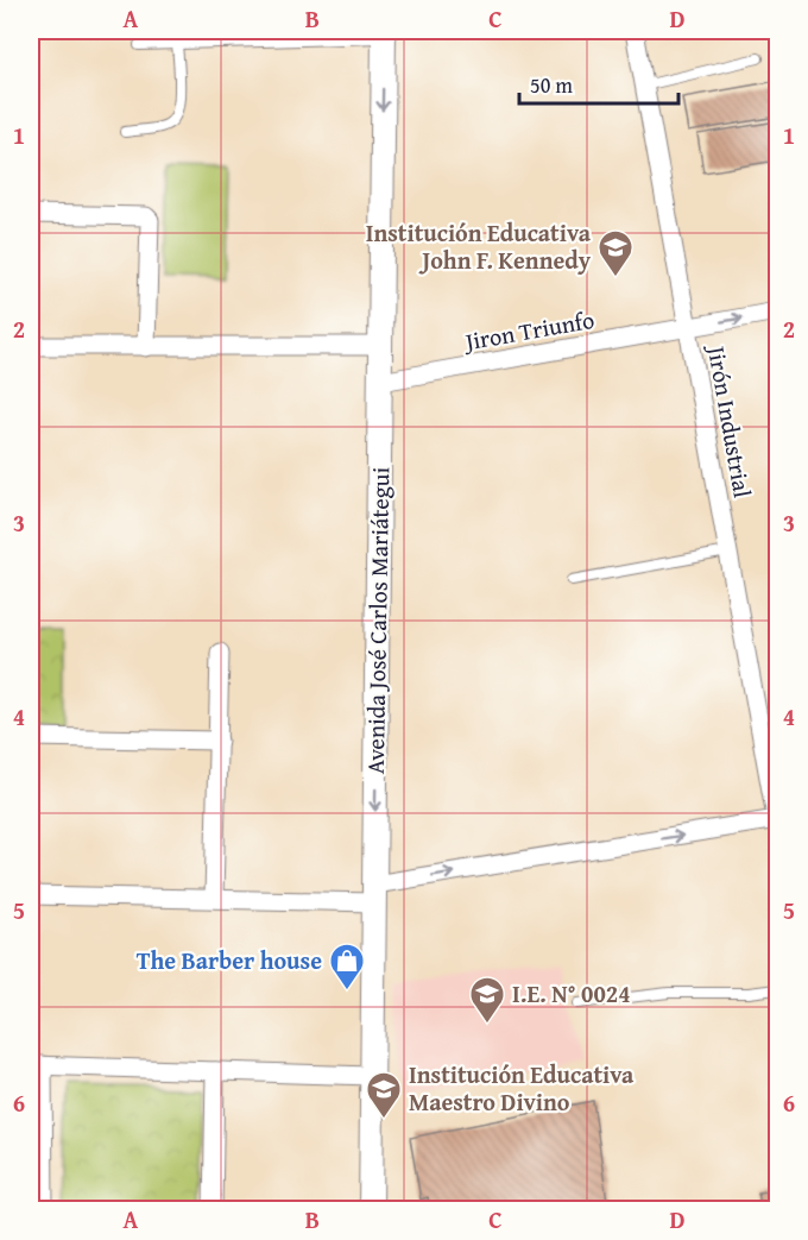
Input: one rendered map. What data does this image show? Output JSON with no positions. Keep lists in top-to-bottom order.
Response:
{
  "streets": {
    "street": ["Jiron Triunfo", "Jirón Industrial", "Avenida José Carlos Mariátegui"]
  },
  "crossings": [
    ["Jiron Triunfo", "Jirón Industrial"],
    ["Jiron Triunfo", "Avenida José Carlos Mariátegui"]
  ],
  "one_way": ["Avenida José Carlos Mariátegui"],
  "places": {
    "school or university": ["Institución Educativa John F. Kennedy", "I.E. N° 0024", "Institución Educativa Maestro Divino"],
    "shop": ["The Barber house"]
  },
  "scale_bar": "50 m",
  "grid": {
    "columns": [
      "A",
      "B",
      "C",
      "D"
    ],
    "rows": [
      "1",
      "2",
      "3",
      "4",
      "5",
      "6"
    ]
  }
}
